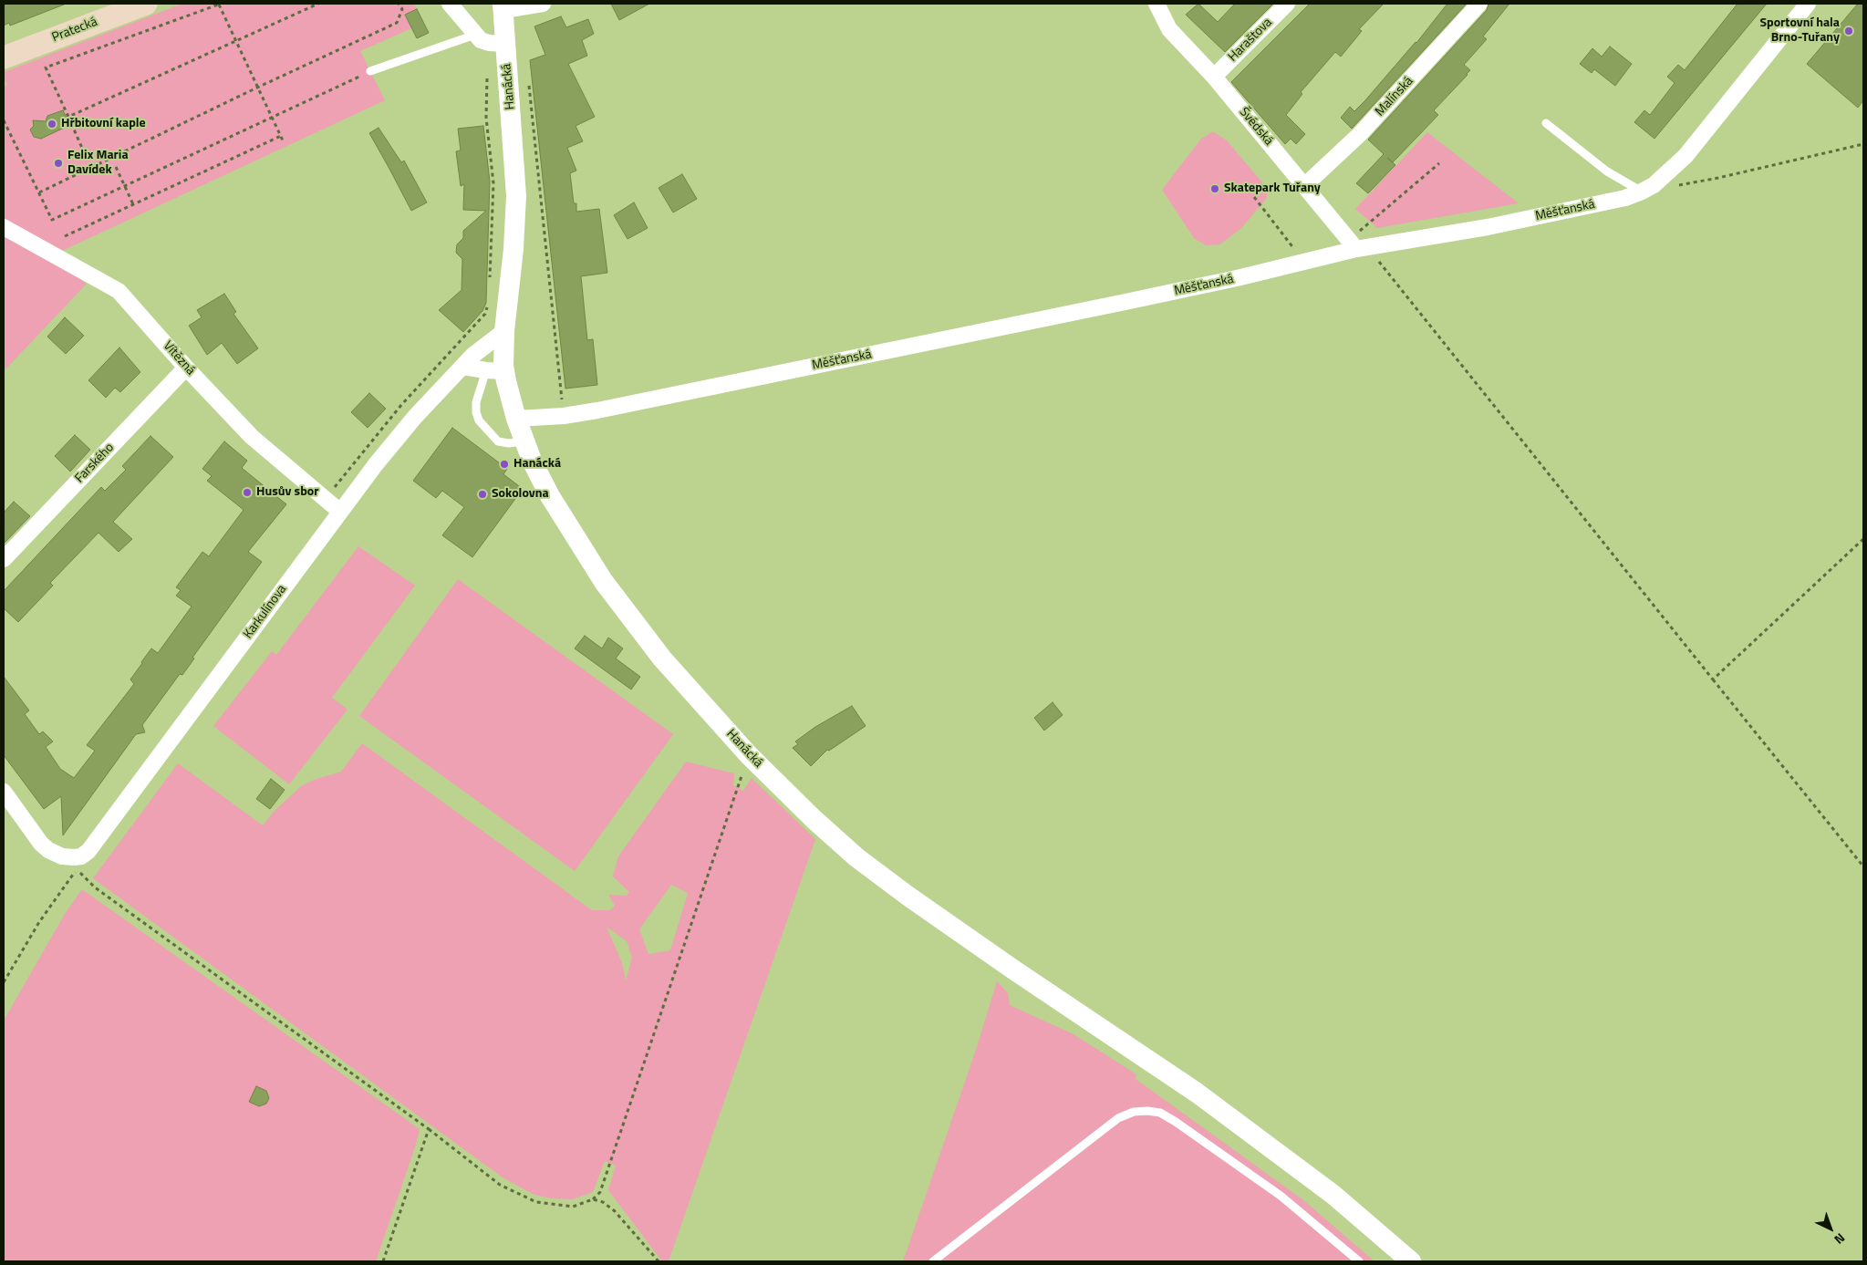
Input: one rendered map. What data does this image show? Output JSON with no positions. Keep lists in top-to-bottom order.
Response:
{
  "streets": {
    "main road": ["Pratecká"],
    "street": [
      "Haraštova",
      "Hanácká",
      "Malínská",
      "Švédská",
      "Měšťanská",
      "Vítězná",
      "Farského",
      "Karkulínova"
    ]
  },
  "crossings": [
    ["Haraštova", "Švédská"],
    ["Hanácká", "Měšťanská"],
    ["Hanácká", "Karkulínova"],
    ["Malínská", "Švédská"],
    ["Švédská", "Měšťanská"],
    ["Vítězná", "Farského"],
    ["Vítězná", "Karkulínova"]
  ],
  "places": [
    "Sportovní hala Brno-Tuřany",
    "Hřbitovní kaple",
    "Felix Maria Davídek",
    "Skatepark Tuřany",
    "Hanácká",
    "Husův sbor",
    "Sokolovna"
  ],
  "north": "bottom right"
}
